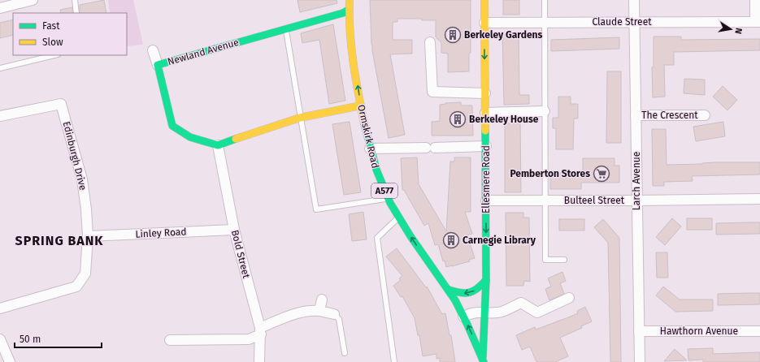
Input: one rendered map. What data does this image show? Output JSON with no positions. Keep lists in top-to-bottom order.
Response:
{
  "streets": {
    "main road": [
      "Newland Avenue",
      "Ormskirk Road",
      "Ellesmere Road",
      "A577"
    ],
    "street": [
      "Claude Street",
      "The Crescent",
      "Edinburgh Drive",
      "Larch Avenue",
      "Bulteel Street",
      "Linley Road",
      "Bold Street",
      "Hawthorn Avenue"
    ]
  },
  "crossings": [
    ["Claude Street", "Ellesmere Road"],
    ["Claude Street", "Larch Avenue"],
    ["Newland Avenue", "Ormskirk Road"],
    ["Newland Avenue", "Bold Street"],
    ["The Crescent", "Larch Avenue"],
    ["Ormskirk Road", "Ellesmere Road"],
    ["Edinburgh Drive", "Linley Road"],
    ["Ellesmere Road", "Bulteel Street"],
    ["Larch Avenue", "Bulteel Street"],
    ["Larch Avenue", "Hawthorn Avenue"],
    ["Linley Road", "Bold Street"]
  ],
  "one_way": ["Ormskirk Road", "Ellesmere Road"],
  "districts": ["SPRING BANK"],
  "places": {
    "building": ["Berkeley Gardens", "Berkeley House", "Carnegie Library"],
    "supermarket": ["Pemberton Stores"]
  },
  "legend": ["Fast", "Slow"],
  "scale_bar": "50 m",
  "north": "right"
}
